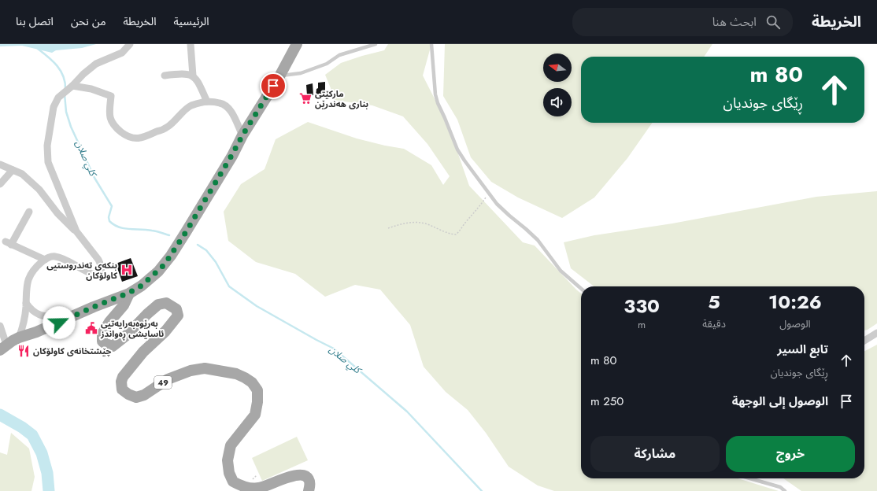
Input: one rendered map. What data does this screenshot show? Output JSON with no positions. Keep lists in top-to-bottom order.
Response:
{
  "streets": {
    "main road": ["49"]
  },
  "water": ["كلي صلان"],
  "places": {
    "supermarket": ["مارکێتی بناری هەندرێن"],
    "hospital": ["بنکەی تەندروستیی کاولۆکان"],
    "public building": ["بەڕێوەبەرایەتیی ئاسایشی ڕەواندز"],
    "restaurant": ["چێشتخانه‌ی كاولۆكان"]
  },
  "north": "left",
  "page": {
    "header": "الخريطة",
    "search": "ابحث هنا",
    "nav": [
      "الرئيسية",
      "الخريطة",
      "من نحن",
      "اتصل بنا"
    ],
    "turn": ["80 m", "ڕێگای جوندیان"],
    "eta": [
      "10:26",
      "الوصول",
      "5",
      "دقيقة",
      "330",
      "m"
    ],
    "list": [
      {
        "name": "تابع السير",
        "note": "ڕێگای جوندیان",
        "value": "80 m"
      },
      {
        "name": "الوصول إلى الوجهة",
        "value": "250 m"
      }
    ],
    "buttons": ["خروج", "مشاركة"]
  }
}
